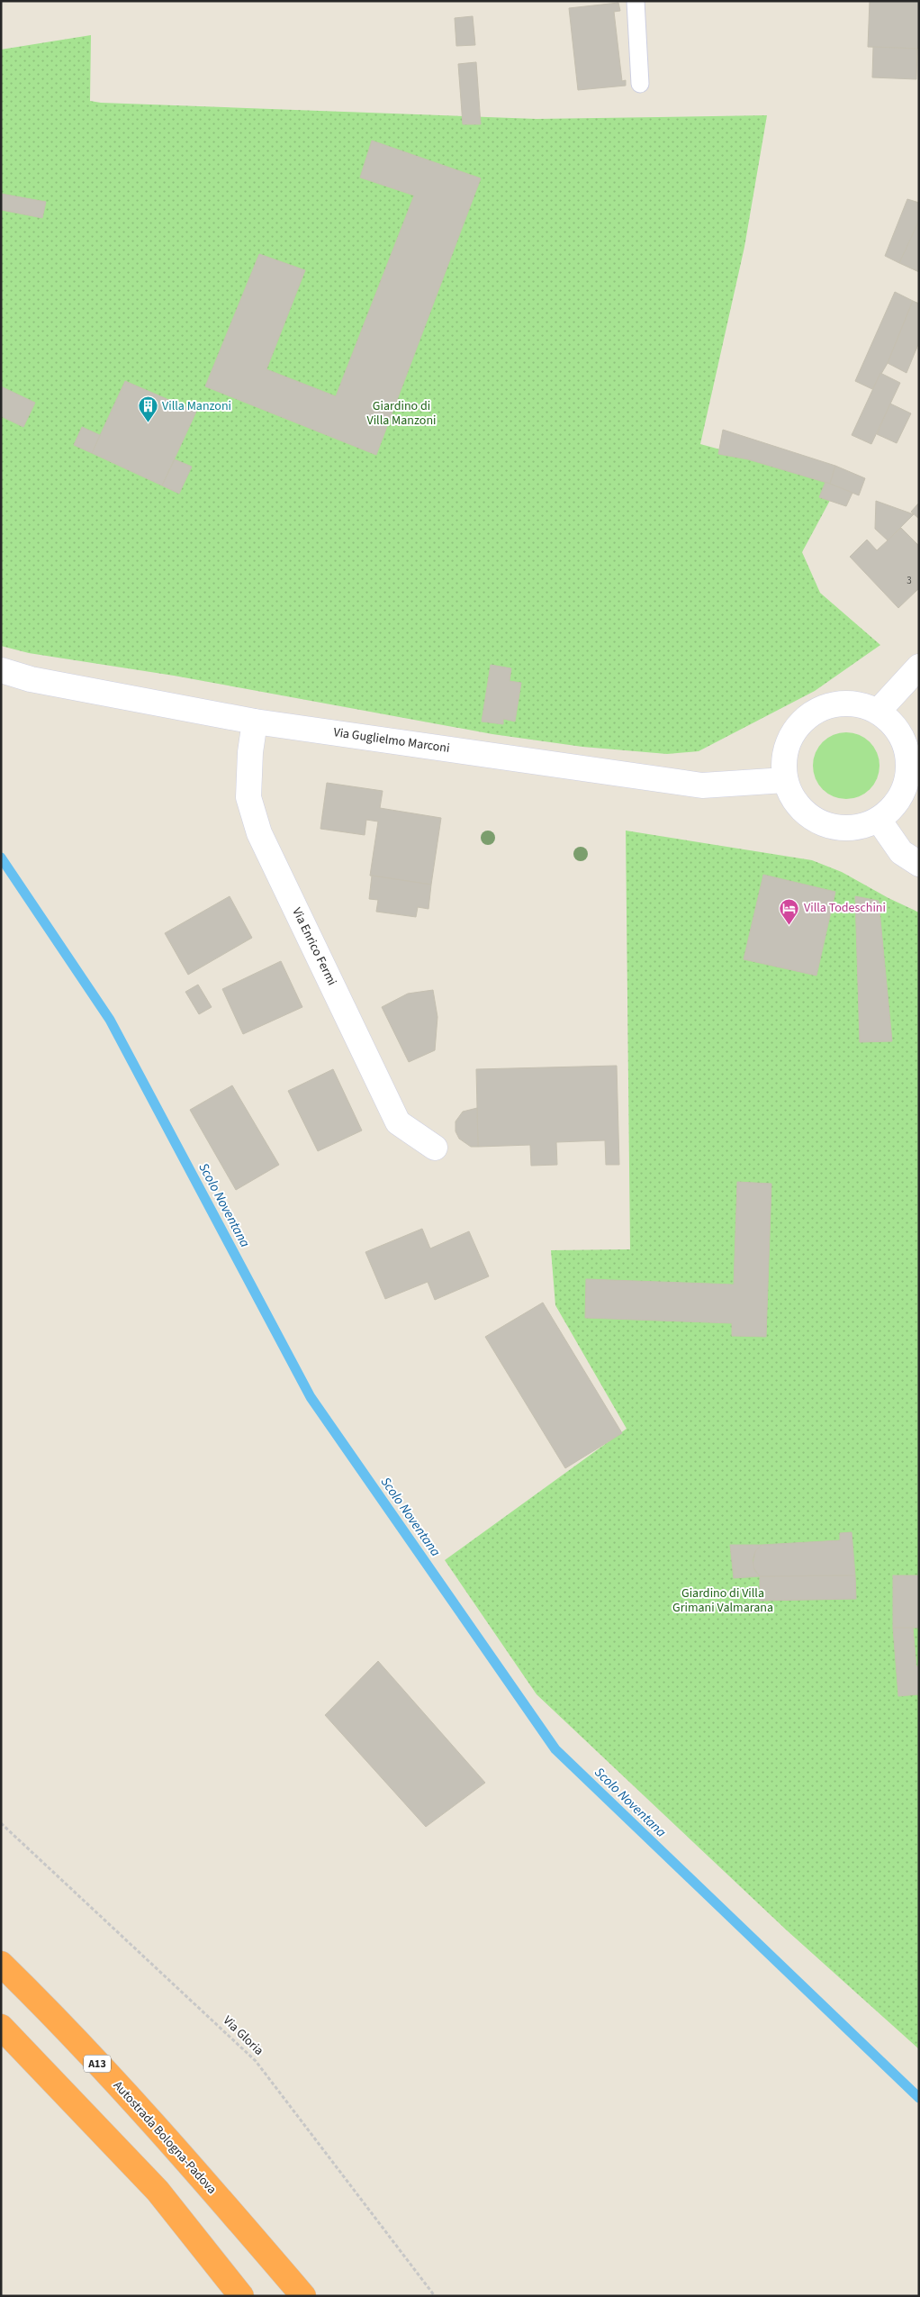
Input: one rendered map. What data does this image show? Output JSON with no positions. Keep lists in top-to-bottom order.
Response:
{
  "streets": {
    "highway": ["A13", "Autostrada Bologna-Padova"],
    "street": ["Via Guglielmo Marconi", "Via Enrico Fermi"],
    "path": ["Via Gloria"]
  },
  "crossings": [
    ["Via Guglielmo Marconi", "Via Enrico Fermi"]
  ],
  "water": ["Scolo Noventana"],
  "parks": ["Giardino di Villa Manzoni", "Giardino di Villa Grimani Valmarana"],
  "places": {
    "building": ["Villa Manzoni"],
    "hotel": ["Villa Todeschini"]
  },
  "house_numbers": ["3"]
}
